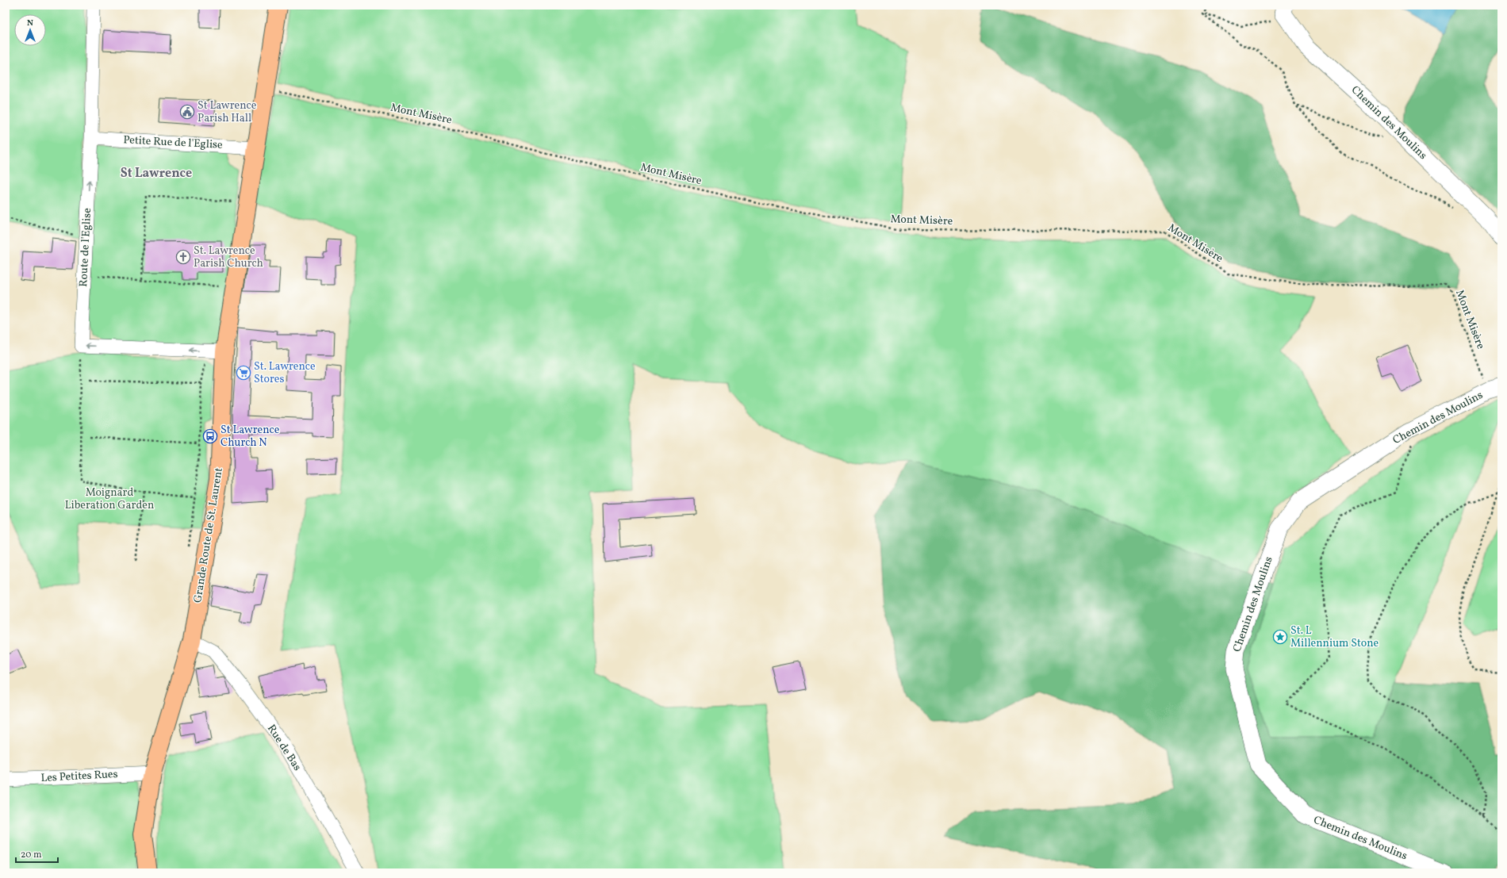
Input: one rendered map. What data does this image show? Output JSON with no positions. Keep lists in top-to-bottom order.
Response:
{
  "streets": {
    "main road": ["Grande Route de St. Laurent"],
    "street": [
      "Chemin des Moulins",
      "Petite Rue de l'Eglise",
      "Route de l'Eglise",
      "Rue de Bas",
      "Les Petites Rues"
    ],
    "path": ["Mont Misère"]
  },
  "crossings": [
    ["Mont Misère", "Chemin des Moulins"],
    ["Mont Misère", "Grande Route de St. Laurent"],
    ["Petite Rue de l'Eglise", "Route de l'Eglise"],
    ["Petite Rue de l'Eglise", "Grande Route de St. Laurent"],
    ["Grande Route de St. Laurent", "Rue de Bas"],
    ["Grande Route de St. Laurent", "Les Petites Rues"]
  ],
  "districts": ["St Lawrence"],
  "parks": ["Moignard Liberation Garden"],
  "places": {
    "public building": ["St Lawrence Parish Hall"],
    "church": ["St. Lawrence Parish Church"],
    "supermarket": ["St. Lawrence Stores"],
    "bus stop": ["St Lawrence Church N"],
    "place": ["St. L Millennium Stone"]
  },
  "scale_bar": "20 m",
  "north": "top"
}
